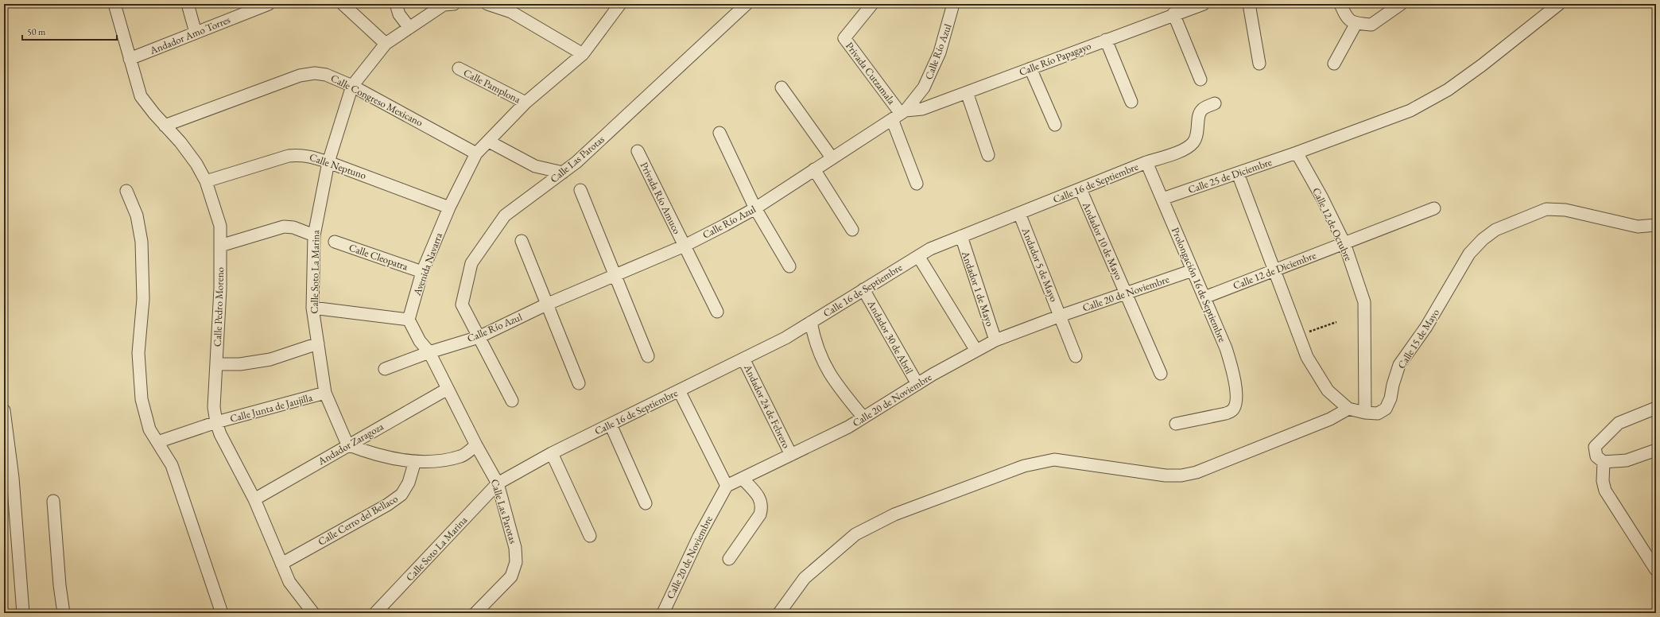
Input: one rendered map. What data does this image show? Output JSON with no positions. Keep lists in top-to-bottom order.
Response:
{
  "streets": {
    "street": [
      "Andador Amo Torres",
      "Calle Río Azul",
      "Calle Río Papagayo",
      "Privada Cutzamala",
      "Calle Pamplona",
      "Calle Congreso Mexicano",
      "Calle Las Parotas",
      "Calle Neptuno",
      "Calle 25 de Diciembre",
      "Calle 16 de Septiembre",
      "Privada Río Amuco",
      "Calle 12 de Octubre",
      "Andador 10 de Mayo",
      "Calle Cleopatra",
      "Avenida Navarra",
      "Andador 5 de Mayo",
      "Calle 12 de Diciembre",
      "Calle Soto La Marina",
      "Prolongación 16 de Septiembre",
      "Andador 1 de Mayo",
      "Calle 20 de Noviembre",
      "Calle Pedro Moreno",
      "Andador 30 de Abril",
      "Calle 15 de Mayo",
      "Andador 24 de Febrero",
      "Calle Junta de Jaujilla",
      "Andador Zaragoza",
      "Calle Cerro del Bellaco"
    ]
  },
  "crossings": [
    ["Andador Amo Torres", "Calle Pedro Moreno"],
    ["Calle Río Azul", "Calle Río Papagayo"],
    ["Calle Río Azul", "Privada Cutzamala"],
    ["Calle Río Azul", "Calle Las Parotas"],
    ["Calle Río Azul", "Privada Río Amuco"],
    ["Calle Río Papagayo", "Privada Cutzamala"],
    ["Calle Pamplona", "Avenida Navarra"],
    ["Calle Congreso Mexicano", "Avenida Navarra"],
    ["Calle Congreso Mexicano", "Calle Soto La Marina"],
    ["Calle Congreso Mexicano", "Calle Pedro Moreno"],
    ["Calle Las Parotas", "Calle 16 de Septiembre"],
    ["Calle Las Parotas", "Calle Soto La Marina"],
    ["Calle Neptuno", "Avenida Navarra"],
    ["Calle Neptuno", "Calle Soto La Marina"],
    ["Calle Neptuno", "Calle Pedro Moreno"],
    ["Calle 25 de Diciembre", "Calle 12 de Octubre"],
    ["Calle 25 de Diciembre", "Prolongación 16 de Septiembre"],
    ["Calle 25 de Diciembre", "Calle 15 de Mayo"],
    ["Calle 16 de Septiembre", "Andador 10 de Mayo"],
    ["Calle 16 de Septiembre", "Andador 5 de Mayo"],
    ["Calle 16 de Septiembre", "Calle Soto La Marina"],
    ["Calle 16 de Septiembre", "Prolongación 16 de Septiembre"],
    ["Calle 16 de Septiembre", "Andador 1 de Mayo"],
    ["Calle 16 de Septiembre", "Andador 30 de Abril"],
    ["Calle 16 de Septiembre", "Andador 24 de Febrero"],
    ["Calle 12 de Octubre", "Calle 12 de Diciembre"],
    ["Calle 12 de Octubre", "Calle 15 de Mayo"],
    ["Andador 10 de Mayo", "Calle 20 de Noviembre"],
    ["Calle Cleopatra", "Avenida Navarra"],
    ["Andador 5 de Mayo", "Calle 20 de Noviembre"],
    ["Calle 12 de Diciembre", "Prolongación 16 de Septiembre"],
    ["Calle 12 de Diciembre", "Calle 15 de Mayo"],
    ["Calle Soto La Marina", "Calle Junta de Jaujilla"],
    ["Calle Soto La Marina", "Andador Zaragoza"],
    ["Prolongación 16 de Septiembre", "Calle 20 de Noviembre"],
    ["Andador 1 de Mayo", "Calle 20 de Noviembre"],
    ["Calle 20 de Noviembre", "Andador 30 de Abril"],
    ["Calle 20 de Noviembre", "Andador 24 de Febrero"],
    ["Calle Pedro Moreno", "Calle Junta de Jaujilla"],
    ["Calle Pedro Moreno", "Andador Zaragoza"],
    ["Calle Pedro Moreno", "Calle Cerro del Bellaco"]
  ],
  "scale_bar": "50 m"
}
